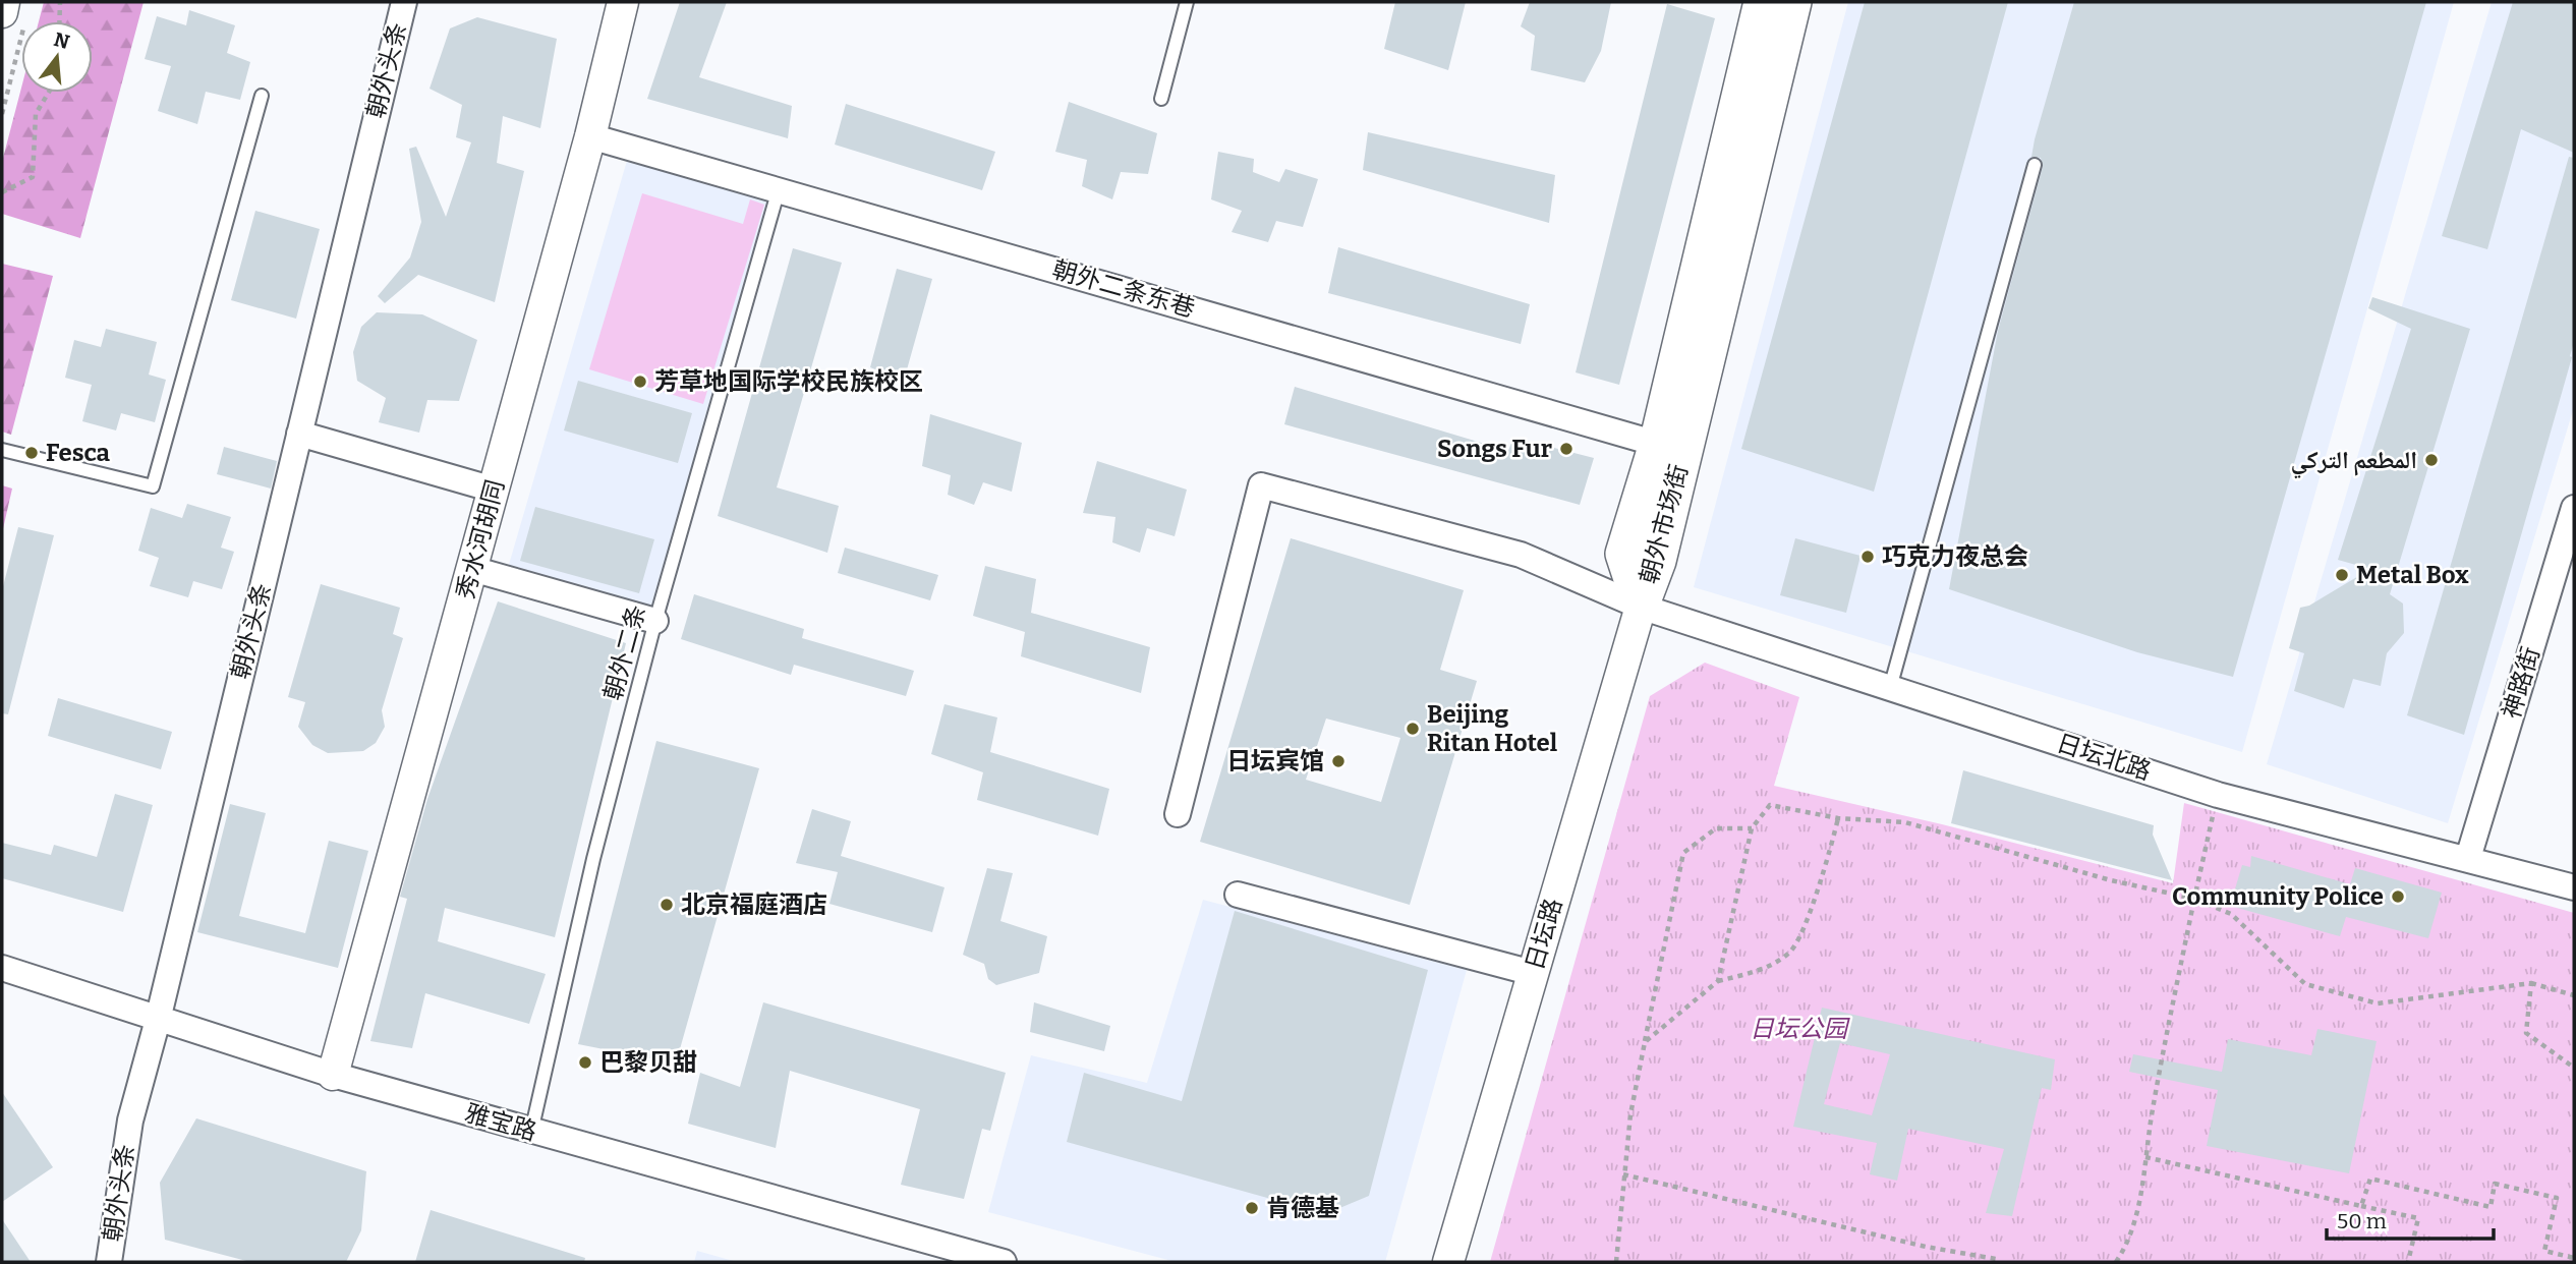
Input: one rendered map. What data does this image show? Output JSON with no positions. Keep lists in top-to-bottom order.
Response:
{
  "streets": {
    "main road": ["朝外市场街"],
    "street": [
      "朝外头条",
      "朝外二条东巷",
      "秀水河胡同",
      "神路街",
      "日坛北路",
      "日坛路",
      "雅宝路"
    ],
    "lane": ["朝外二条"]
  },
  "crossings": [
    ["朝外头条", "雅宝路"],
    ["朝外二条东巷", "朝外市场街"],
    ["朝外二条东巷", "秀水河胡同"],
    ["朝外二条东巷", "朝外二条"],
    ["朝外市场街", "日坛北路"],
    ["朝外市场街", "日坛路"],
    ["秀水河胡同", "雅宝路"],
    ["朝外二条", "雅宝路"],
    ["神路街", "日坛北路"],
    ["日坛北路", "日坛路"]
  ],
  "parks": ["日坛公园"],
  "places": [
    "芳草地国际学校民族校区",
    "Songs Fur",
    "Fesca",
    "المطعم التركي",
    "巧克力夜总会",
    "Metal Box",
    "Beijing Ritan Hotel",
    "日坛宾馆",
    "Community Police",
    "北京福庭酒店",
    "巴黎贝甜",
    "肯德基"
  ],
  "scale_bar": "50 m",
  "north": "top"
}
